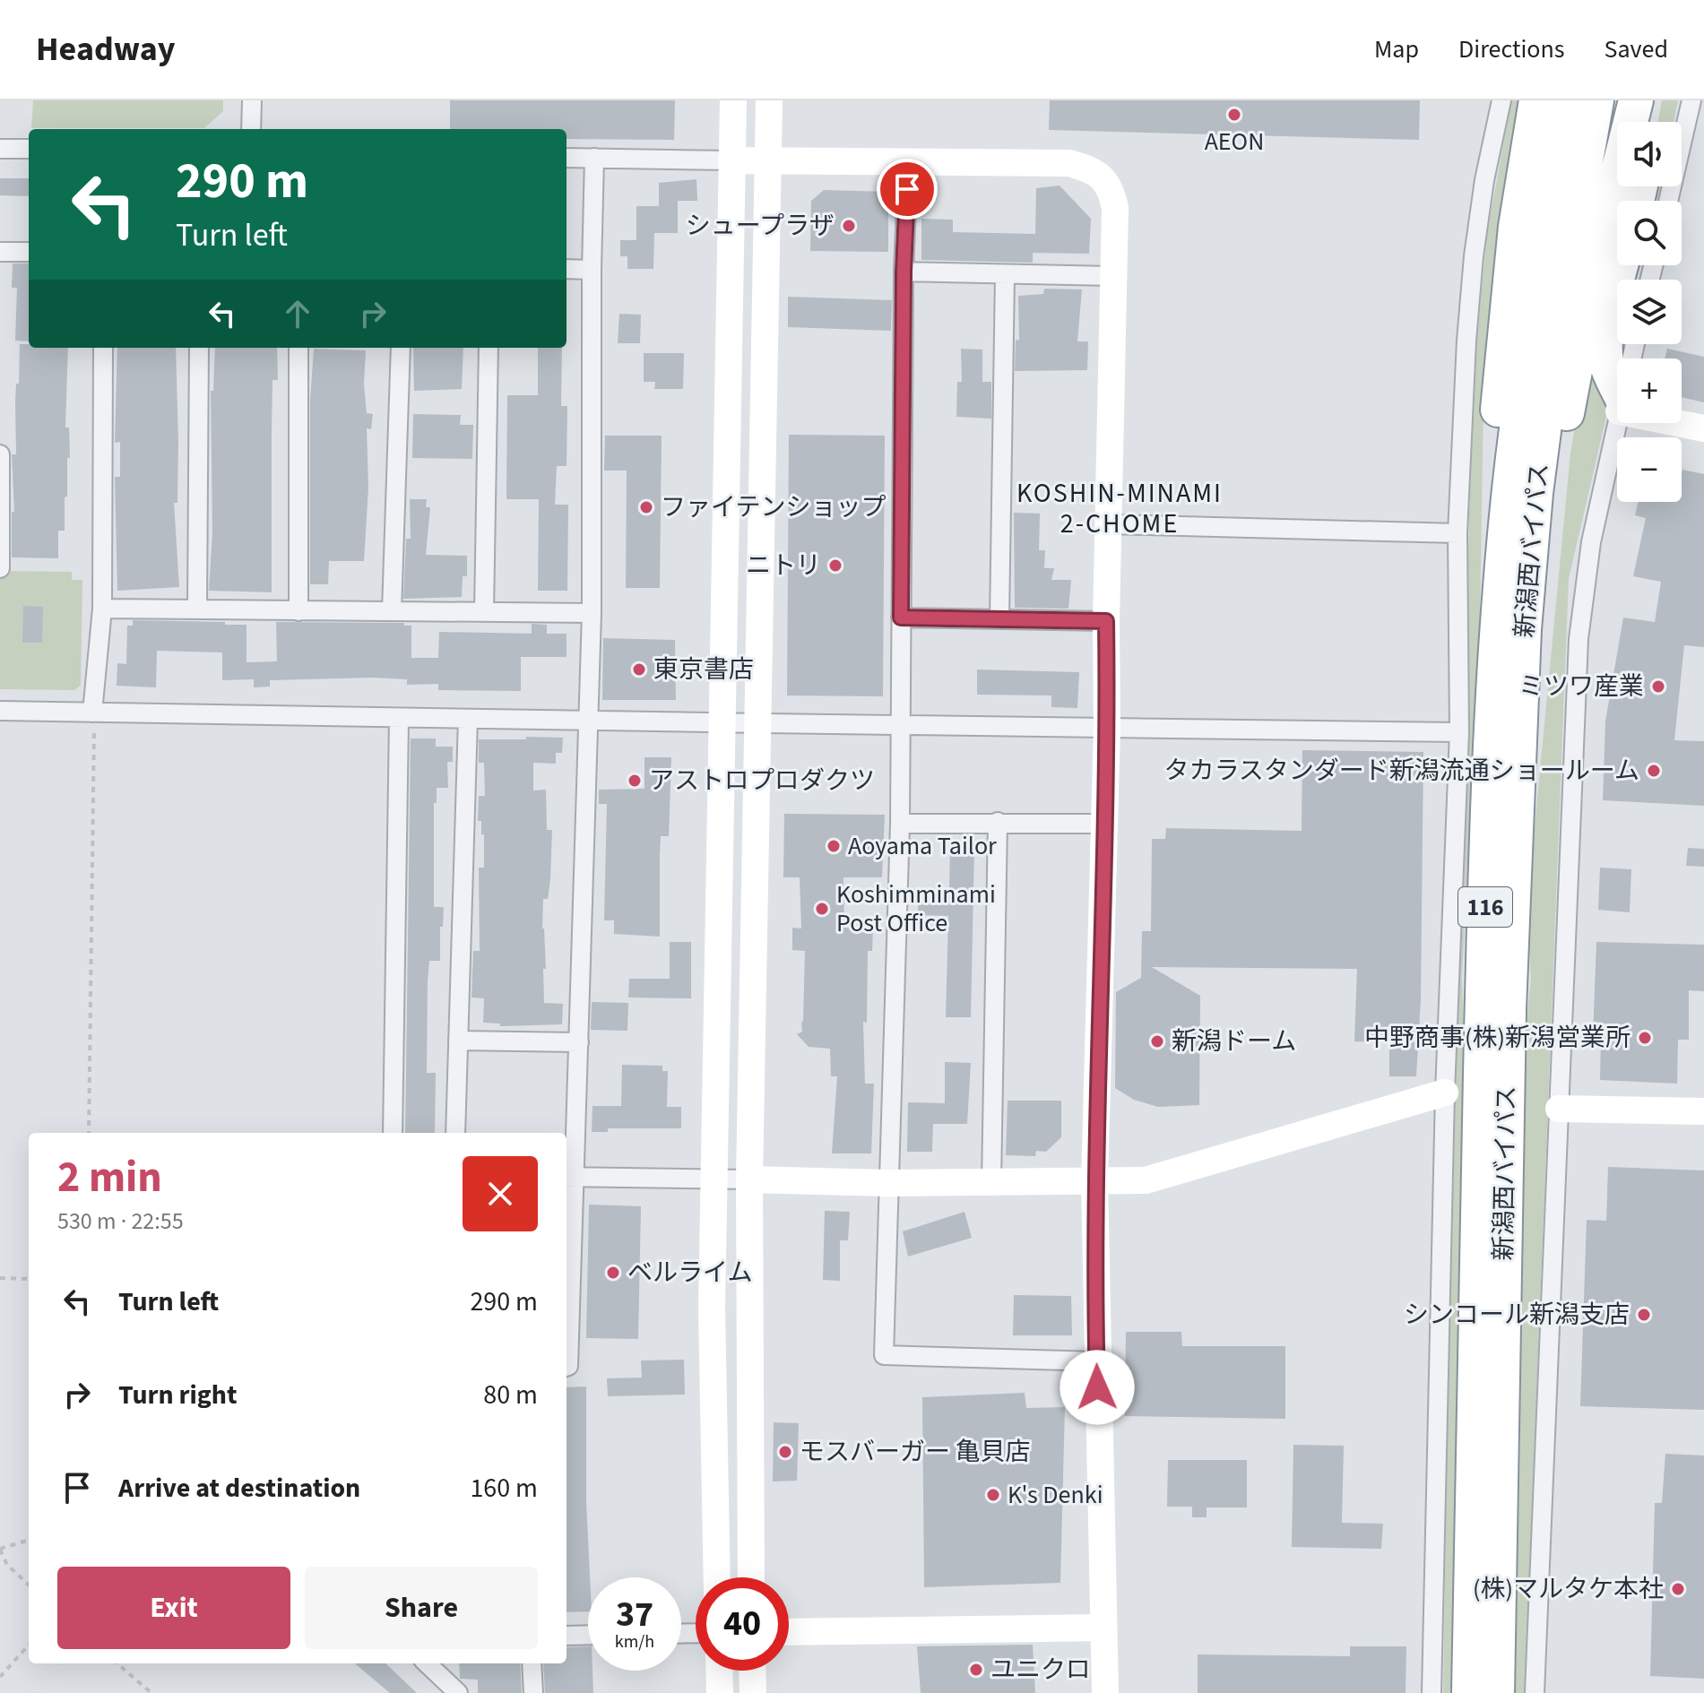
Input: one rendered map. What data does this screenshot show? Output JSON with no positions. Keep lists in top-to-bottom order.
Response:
{
  "streets": {
    "highway": ["新潟西バイパス", "116"]
  },
  "districts": ["KOSHIN-MINAMI 2-CHOME"],
  "places": [
    "AEON",
    "シュープラザ",
    "ファイテンショップ",
    "ニトリ",
    "東京書店",
    "ミツワ産業",
    "タカラスタンダード新潟流通ショールーム",
    "アストロプロダクツ",
    "Aoyama Tailor",
    "Koshimminami Post Office",
    "中野商事(株)新潟営業所",
    "新潟ドーム",
    "ベルライム",
    "シンコール新潟支店",
    "モスバーガー 亀貝店",
    "K's Denki",
    "(株)マルタケ本社",
    "ユニクロ"
  ],
  "page": {
    "header": "Headway",
    "nav": ["Map", "Directions", "Saved"],
    "map_buttons": ["+", "−"],
    "turn": ["290 m", "Turn left"],
    "heading": ["2 min", "530 m · 22:55"],
    "list": [
      {
        "name": "Turn left",
        "value": "290 m"
      },
      {
        "name": "Turn right",
        "value": "80 m"
      },
      {
        "name": "Arrive at destination",
        "value": "160 m"
      }
    ],
    "buttons": ["Exit", "Share"],
    "speed": "37 km/h",
    "limit": "40"
  }
}
